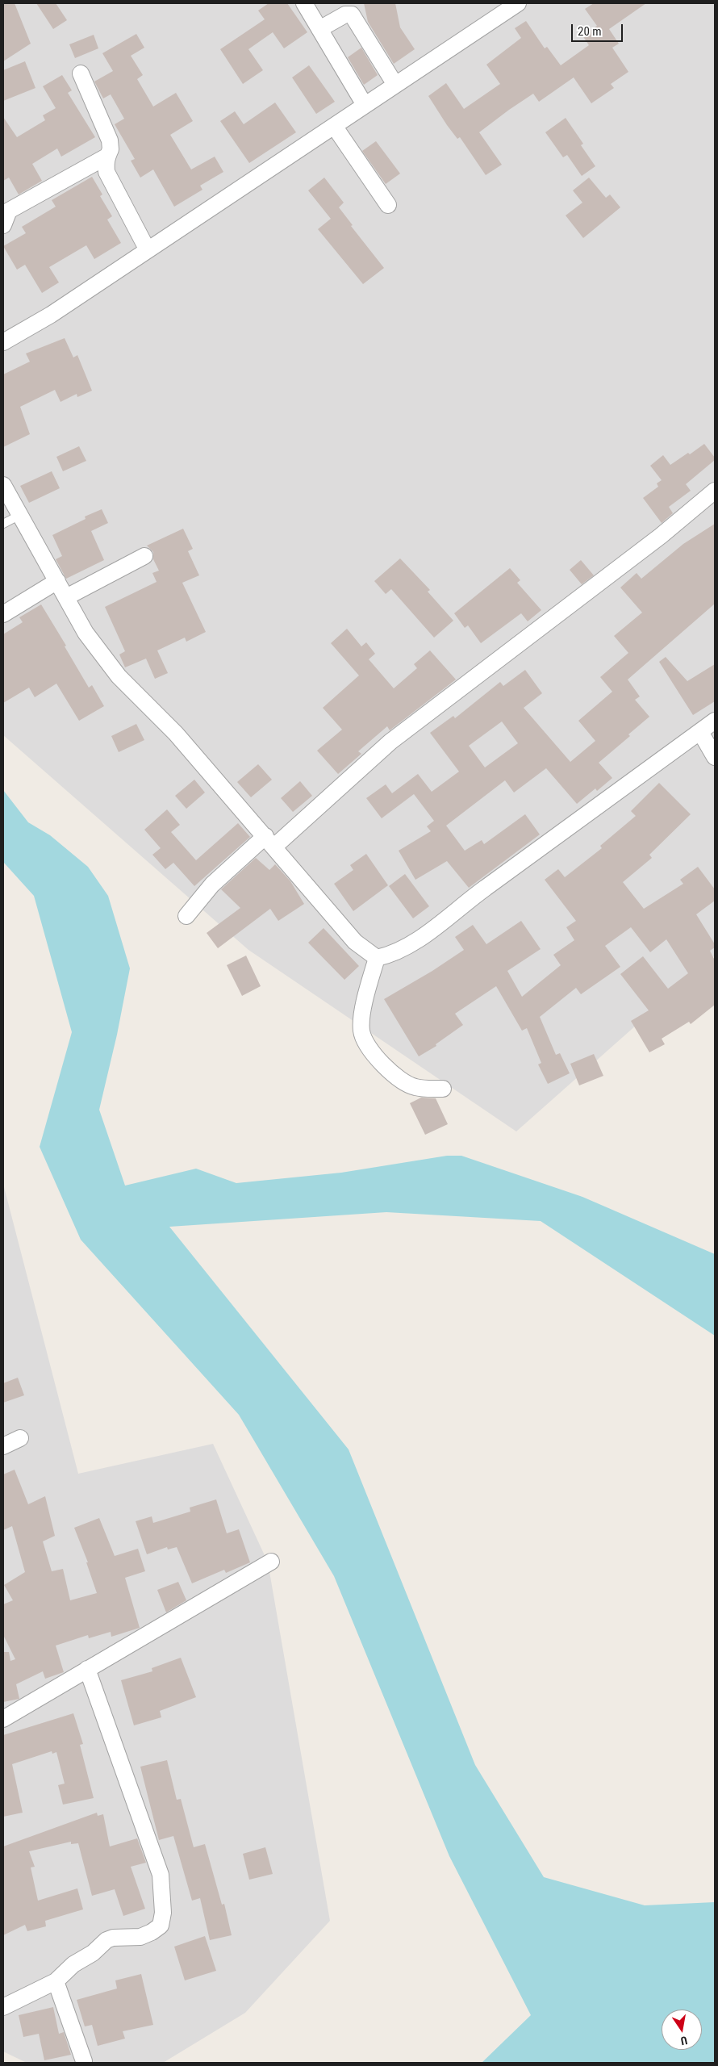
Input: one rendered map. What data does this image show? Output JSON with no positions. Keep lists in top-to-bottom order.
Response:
{
  "scale_bar": "20 m",
  "north": "bottom"
}
